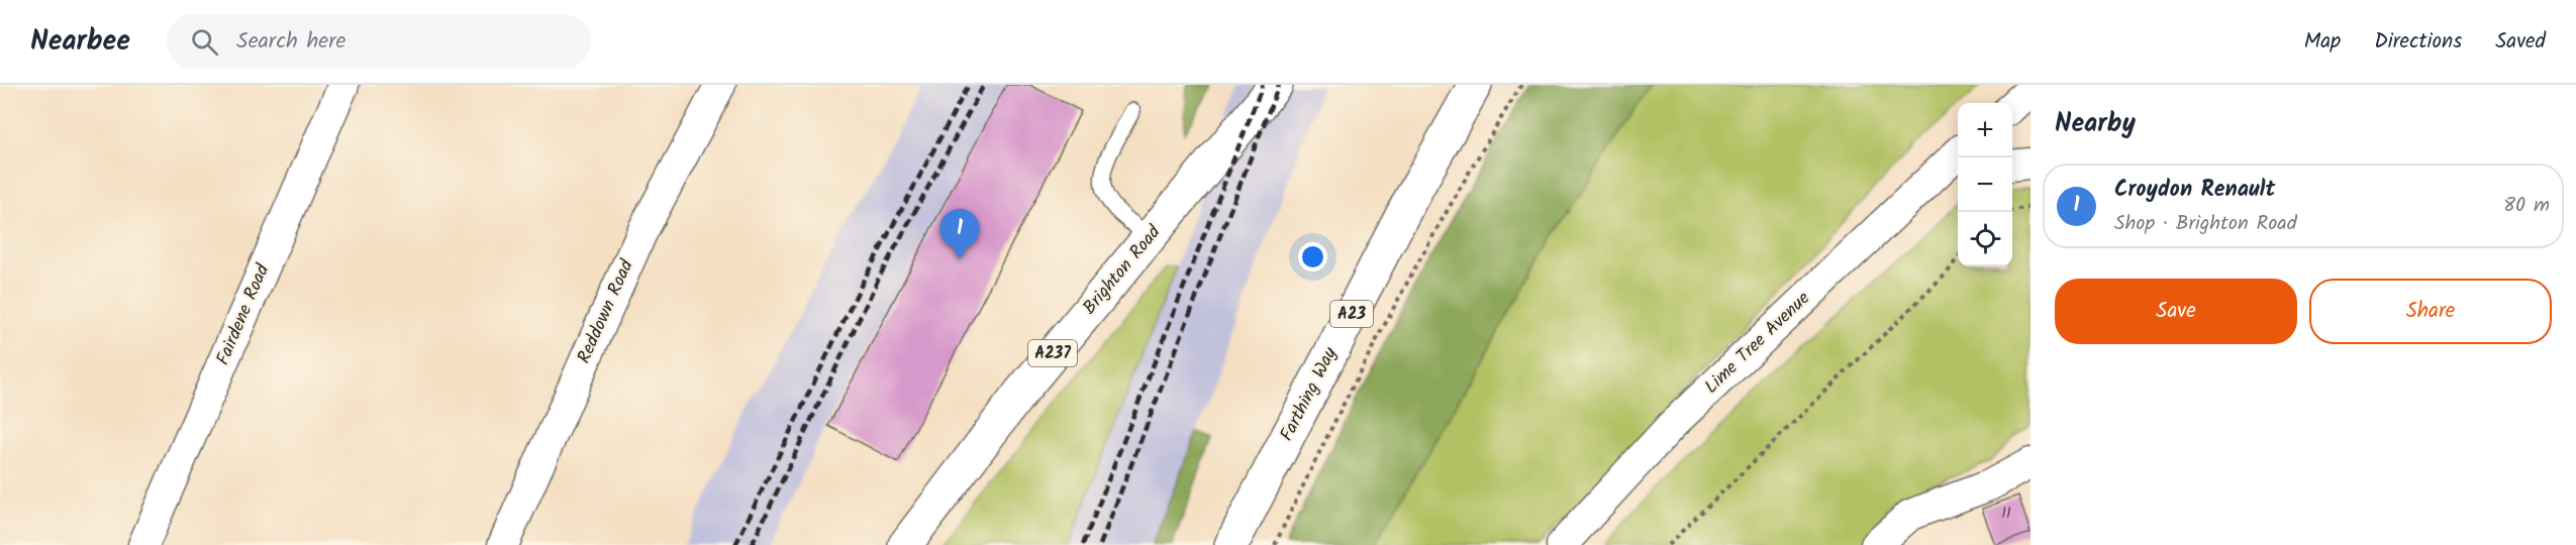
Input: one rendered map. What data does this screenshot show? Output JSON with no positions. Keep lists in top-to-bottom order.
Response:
{
  "streets": {
    "main road": [
      "Brighton Road",
      "A23",
      "A237",
      "Farthing Way"
    ],
    "street": ["Reddown Road", "Fairdene Road", "Lime Tree Avenue"]
  },
  "house_numbers": ["11"],
  "page": {
    "header": "Nearbee",
    "search": "Search here",
    "nav": ["Map", "Directions", "Saved"],
    "heading": "Nearby",
    "map_buttons": ["+", "−"],
    "list": [
      {
        "mark": "1",
        "name": "Croydon Renault",
        "note": "Shop · Brighton Road",
        "value": "80 m"
      }
    ],
    "pins": "1",
    "buttons": ["Save", "Share"]
  }
}
